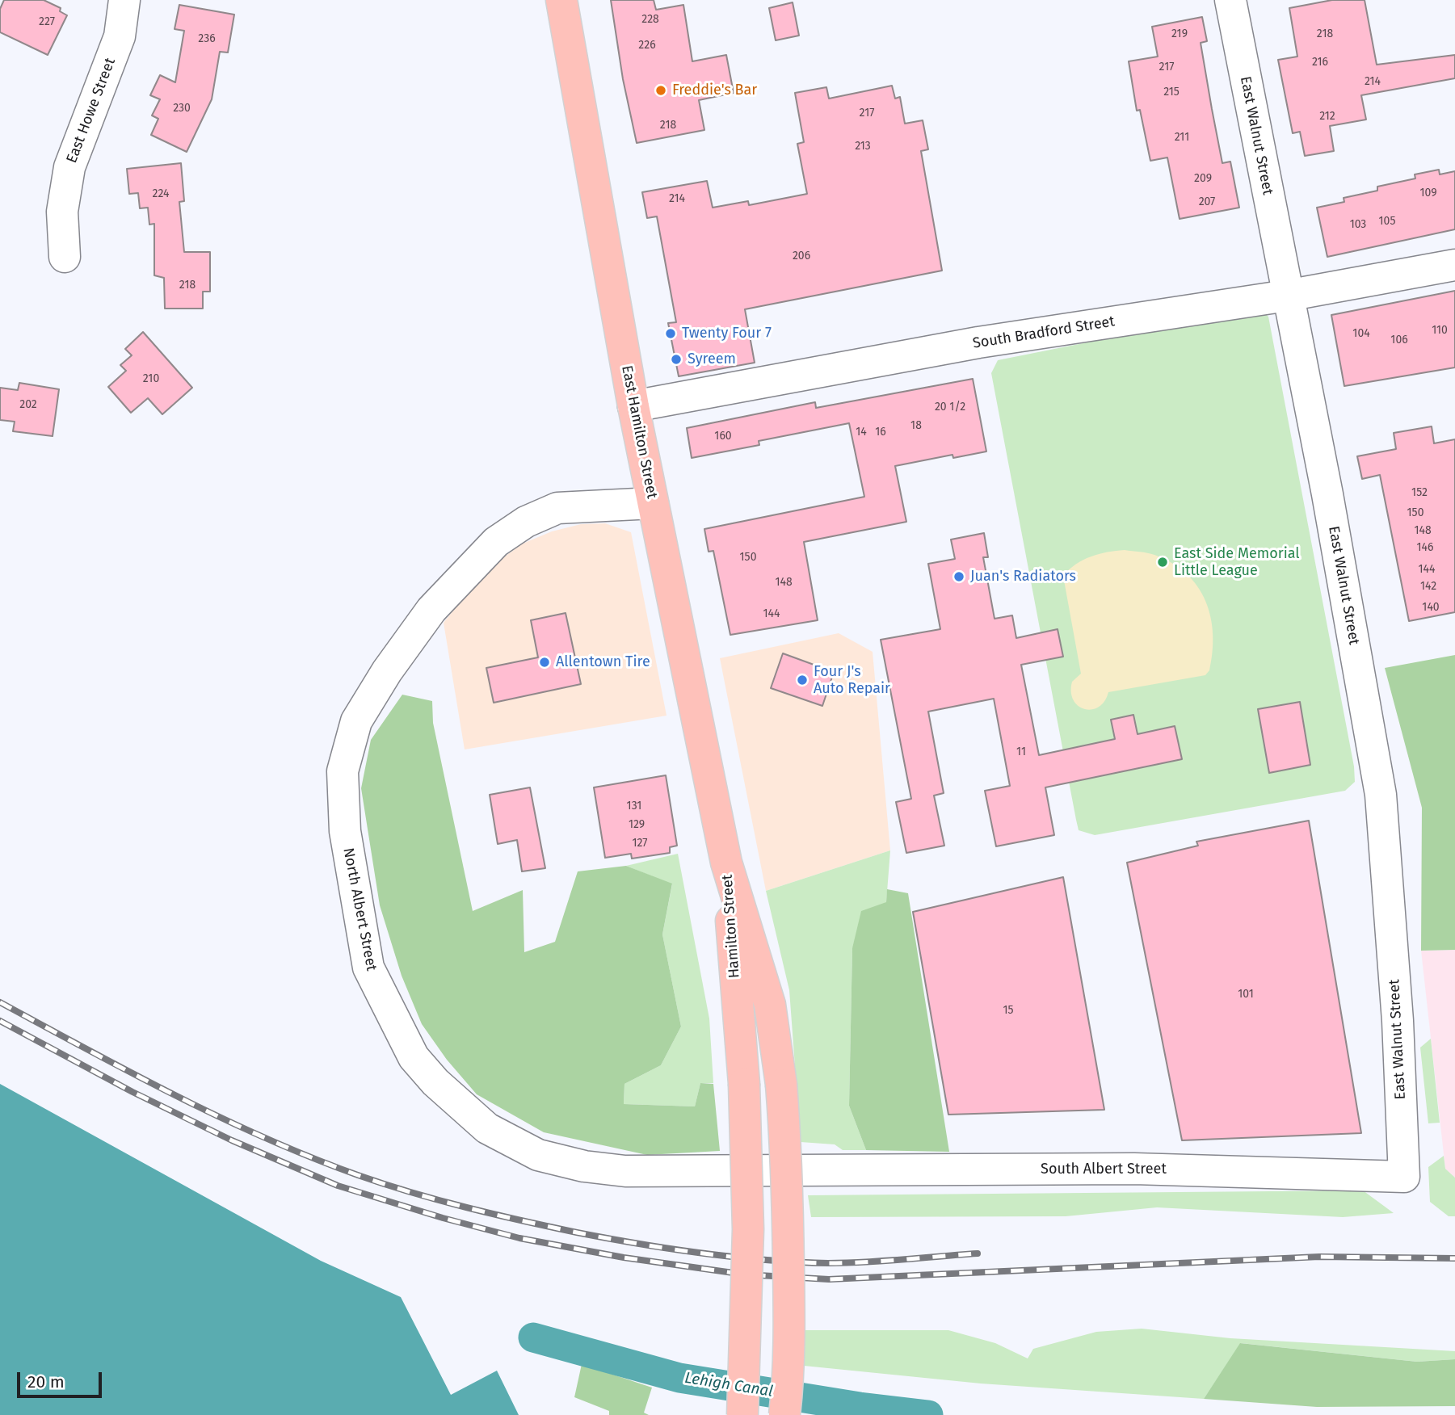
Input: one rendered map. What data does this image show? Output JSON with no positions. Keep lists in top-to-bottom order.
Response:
{
  "streets": {
    "main road": ["East Hamilton Street", "Hamilton Street"],
    "street": [
      "East Howe Street",
      "East Walnut Street",
      "South Bradford Street",
      "North Albert Street",
      "South Albert Street"
    ]
  },
  "crossings": [
    ["East Walnut Street", "South Bradford Street"],
    ["East Walnut Street", "South Albert Street"],
    ["South Bradford Street", "East Hamilton Street"],
    ["East Hamilton Street", "North Albert Street"],
    ["East Hamilton Street", "Hamilton Street"],
    ["North Albert Street", "South Albert Street"]
  ],
  "water": ["Lehigh Canal"],
  "places": [
    "Freddie's Bar",
    "Twenty Four 7",
    "Syreem",
    "East Side Memorial Little League",
    "Juan's Radiators",
    "Allentown Tire",
    "Four J's Auto Repair"
  ],
  "house_numbers": [
    "228",
    "227",
    "219",
    "218",
    "236",
    "226",
    "216",
    "217",
    "214",
    "215",
    "230",
    "217",
    "212",
    "218",
    "211",
    "213",
    "209",
    "109",
    "224",
    "214",
    "207",
    "105",
    "103",
    "206",
    "218",
    "110",
    "104",
    "106",
    "210",
    "202",
    "20 1/2",
    "18",
    "14",
    "16",
    "160",
    "152",
    "150",
    "148",
    "146",
    "150",
    "144",
    "148",
    "142",
    "140",
    "144",
    "11",
    "131",
    "129",
    "127",
    "101",
    "15"
  ],
  "scale_bar": "20 m"
}
